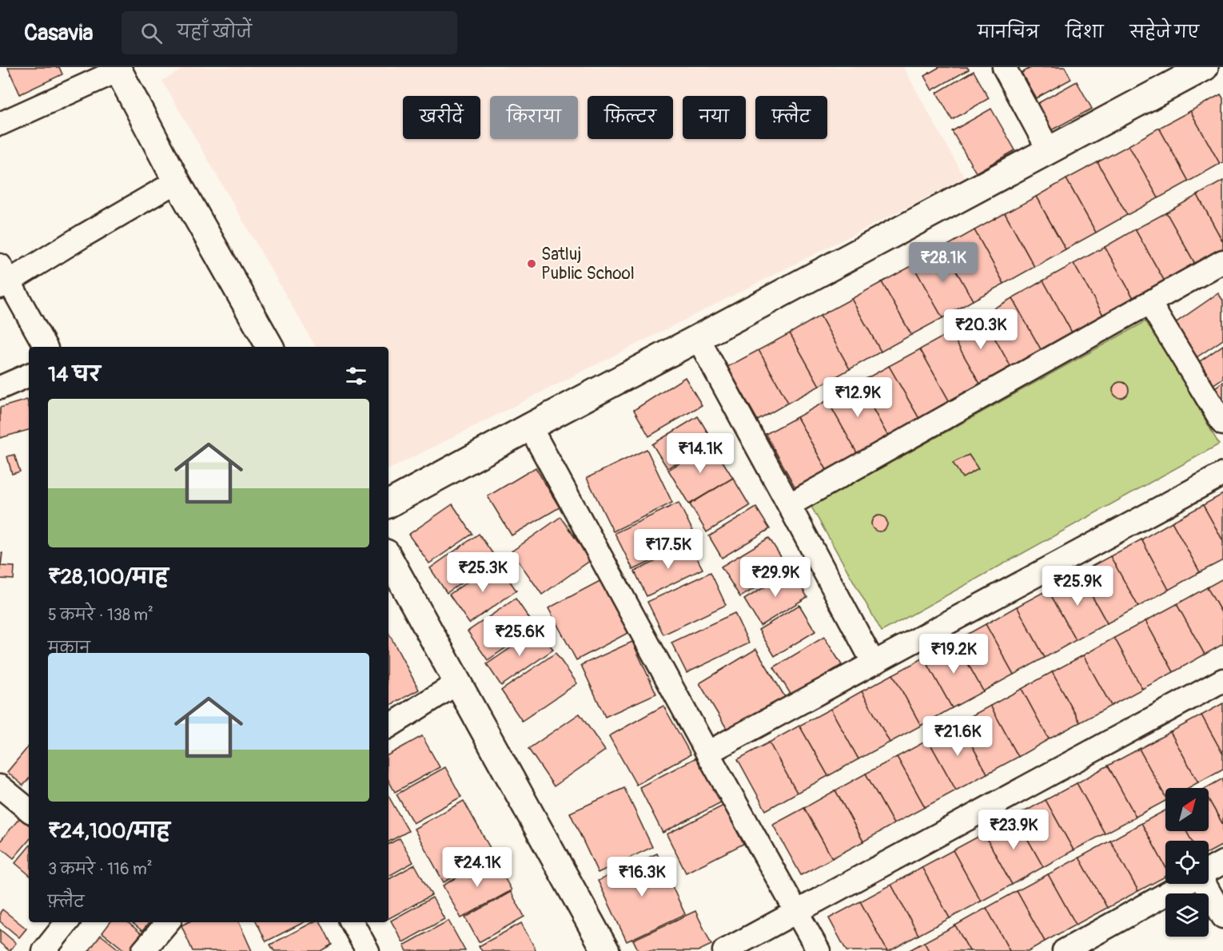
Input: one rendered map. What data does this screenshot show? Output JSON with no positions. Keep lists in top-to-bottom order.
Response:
{
  "places": ["Satluj Public School"],
  "north": "top right",
  "page": {
    "header": "Casavia",
    "search": "यहाँ खोजें",
    "nav": ["मानचित्र", "दिशा", "सहेजे गए"],
    "chip": [
      "खरीदें",
      "किराया",
      "फ़िल्टर",
      "नया",
      "फ़्लैट"
    ],
    "price": [
      "₹28.1K",
      "₹20.3K",
      "₹12.9K",
      "₹14.1K",
      "₹17.5K",
      "₹25.3K",
      "₹29.9K",
      "₹25.9K",
      "₹25.6K",
      "₹19.2K",
      "₹21.6K",
      "₹23.9K",
      "₹24.1K",
      "₹16.3K"
    ],
    "heading": "14 घर",
    "list": [
      {
        "name": "₹28,100/माह",
        "note": "5 कमरे · 138 m² · मकान"
      },
      {
        "name": "₹24,100/माह",
        "note": "3 कमरे · 116 m² · फ़्लैट"
      }
    ]
  }
}
